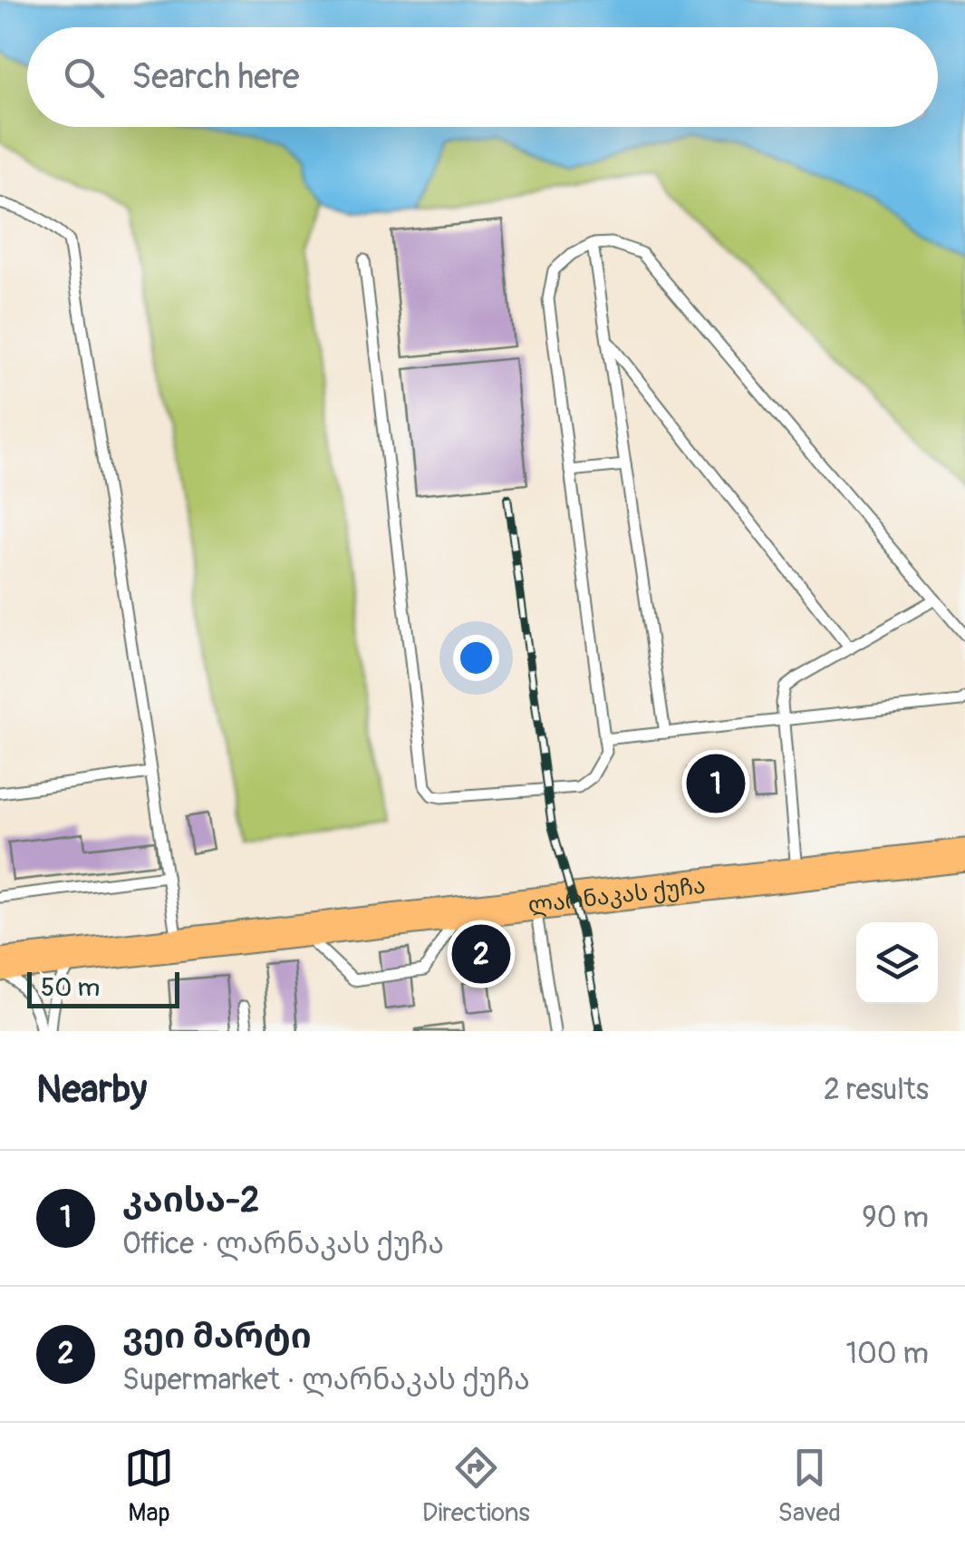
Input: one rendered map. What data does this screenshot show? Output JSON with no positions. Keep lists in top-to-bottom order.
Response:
{
  "streets": {
    "highway": ["ლარნაკას ქუჩა"]
  },
  "scale_bar": "50 m",
  "page": {
    "search": "Search here",
    "pins": ["1", "2"],
    "scale": "50 m",
    "heading": ["Nearby", "2 results"],
    "list": [
      {
        "mark": "1",
        "name": "კაისა-2",
        "note": "Office · ლარნაკას ქუჩა",
        "value": "90 m"
      },
      {
        "mark": "2",
        "name": "ვეი მარტი",
        "note": "Supermarket · ლარნაკას ქუჩა",
        "value": "100 m"
      }
    ],
    "nav": ["Map", "Directions", "Saved"]
  }
}
